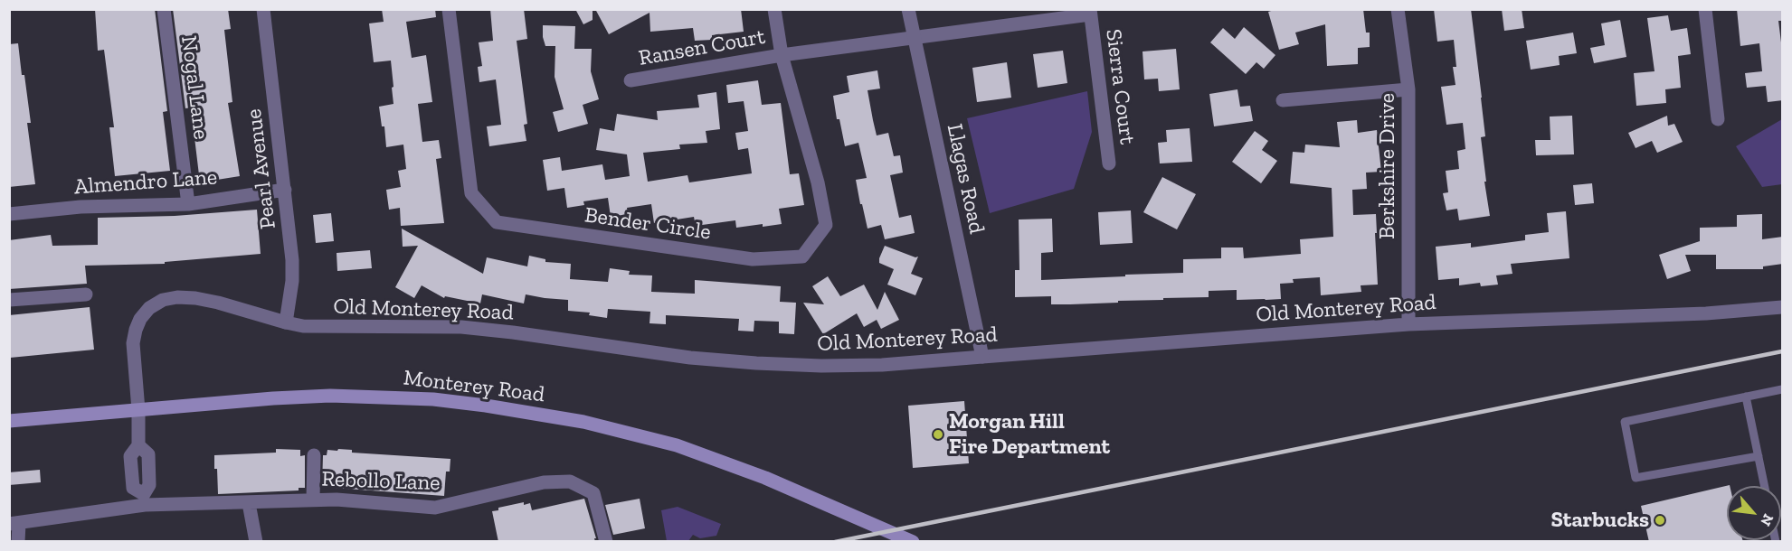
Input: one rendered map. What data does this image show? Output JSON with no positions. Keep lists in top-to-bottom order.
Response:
{
  "streets": {
    "main road": ["Monterey Road"],
    "street": [
      "Ransen Court",
      "Sierra Court",
      "Nogal Lane",
      "Berkshire Drive",
      "Pearl Avenue",
      "Llagas Road",
      "Almendro Lane",
      "Bender Circle",
      "Old Monterey Road",
      "Rebollo Lane"
    ]
  },
  "crossings": [
    ["Ransen Court", "Bender Circle"],
    ["Sierra Court", "Llagas Road"],
    ["Nogal Lane", "Almendro Lane"],
    ["Berkshire Drive", "Old Monterey Road"],
    ["Pearl Avenue", "Almendro Lane"],
    ["Pearl Avenue", "Old Monterey Road"],
    ["Llagas Road", "Old Monterey Road"],
    ["Old Monterey Road", "Monterey Road"]
  ],
  "places": ["Morgan Hill Fire Department", "Starbucks"],
  "north": "bottom right"
}
